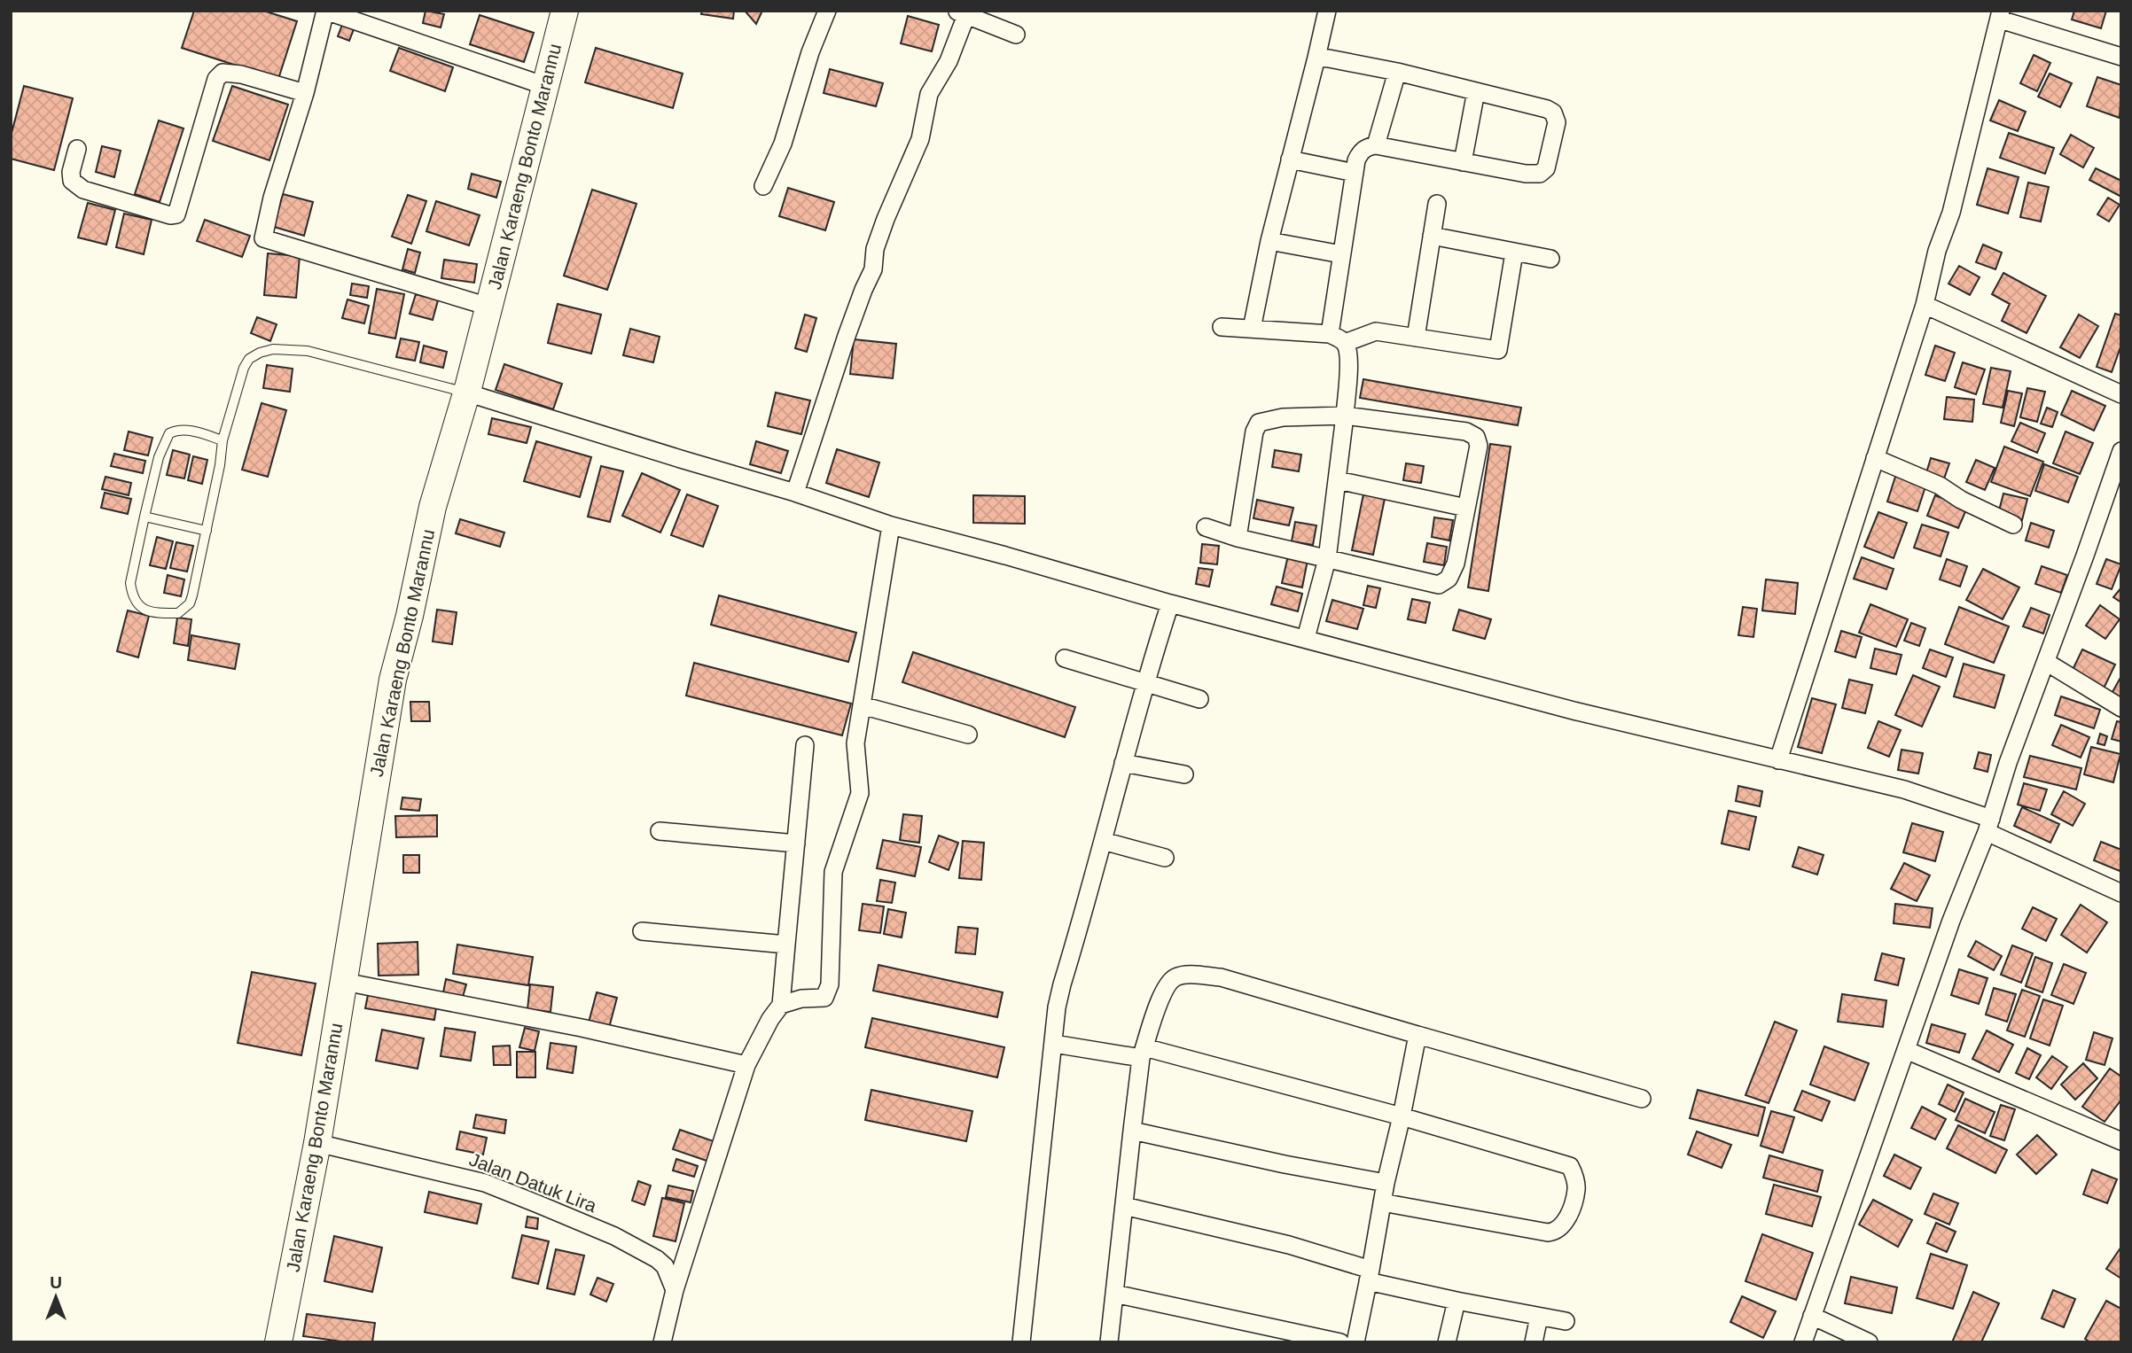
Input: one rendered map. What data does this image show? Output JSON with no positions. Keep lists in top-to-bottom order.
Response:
{
  "streets": {
    "main road": ["Jalan Karaeng Bonto Marannu"],
    "street": ["Jalan Datuk Lira"]
  },
  "crossings": [
    ["Jalan Karaeng Bonto Marannu", "Jalan Datuk Lira"]
  ],
  "north": "top"
}
